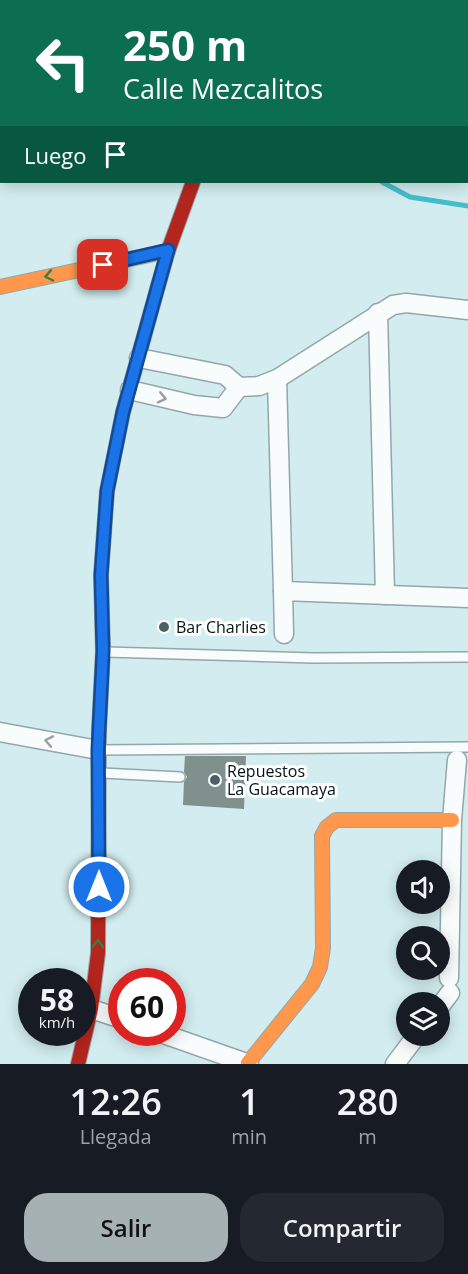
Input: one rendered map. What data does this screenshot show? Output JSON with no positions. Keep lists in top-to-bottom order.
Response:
{
  "places": ["Bar Charlies", "Repuestos La Guacamaya"],
  "page": {
    "turn": ["250 m", "Calle Mezcalitos"],
    "then": "Luego",
    "speed": "58 km/h",
    "limit": "60",
    "eta": [
      "12:26",
      "Llegada",
      "1",
      "min",
      "280",
      "m"
    ],
    "buttons": ["Salir", "Compartir"]
  }
}
